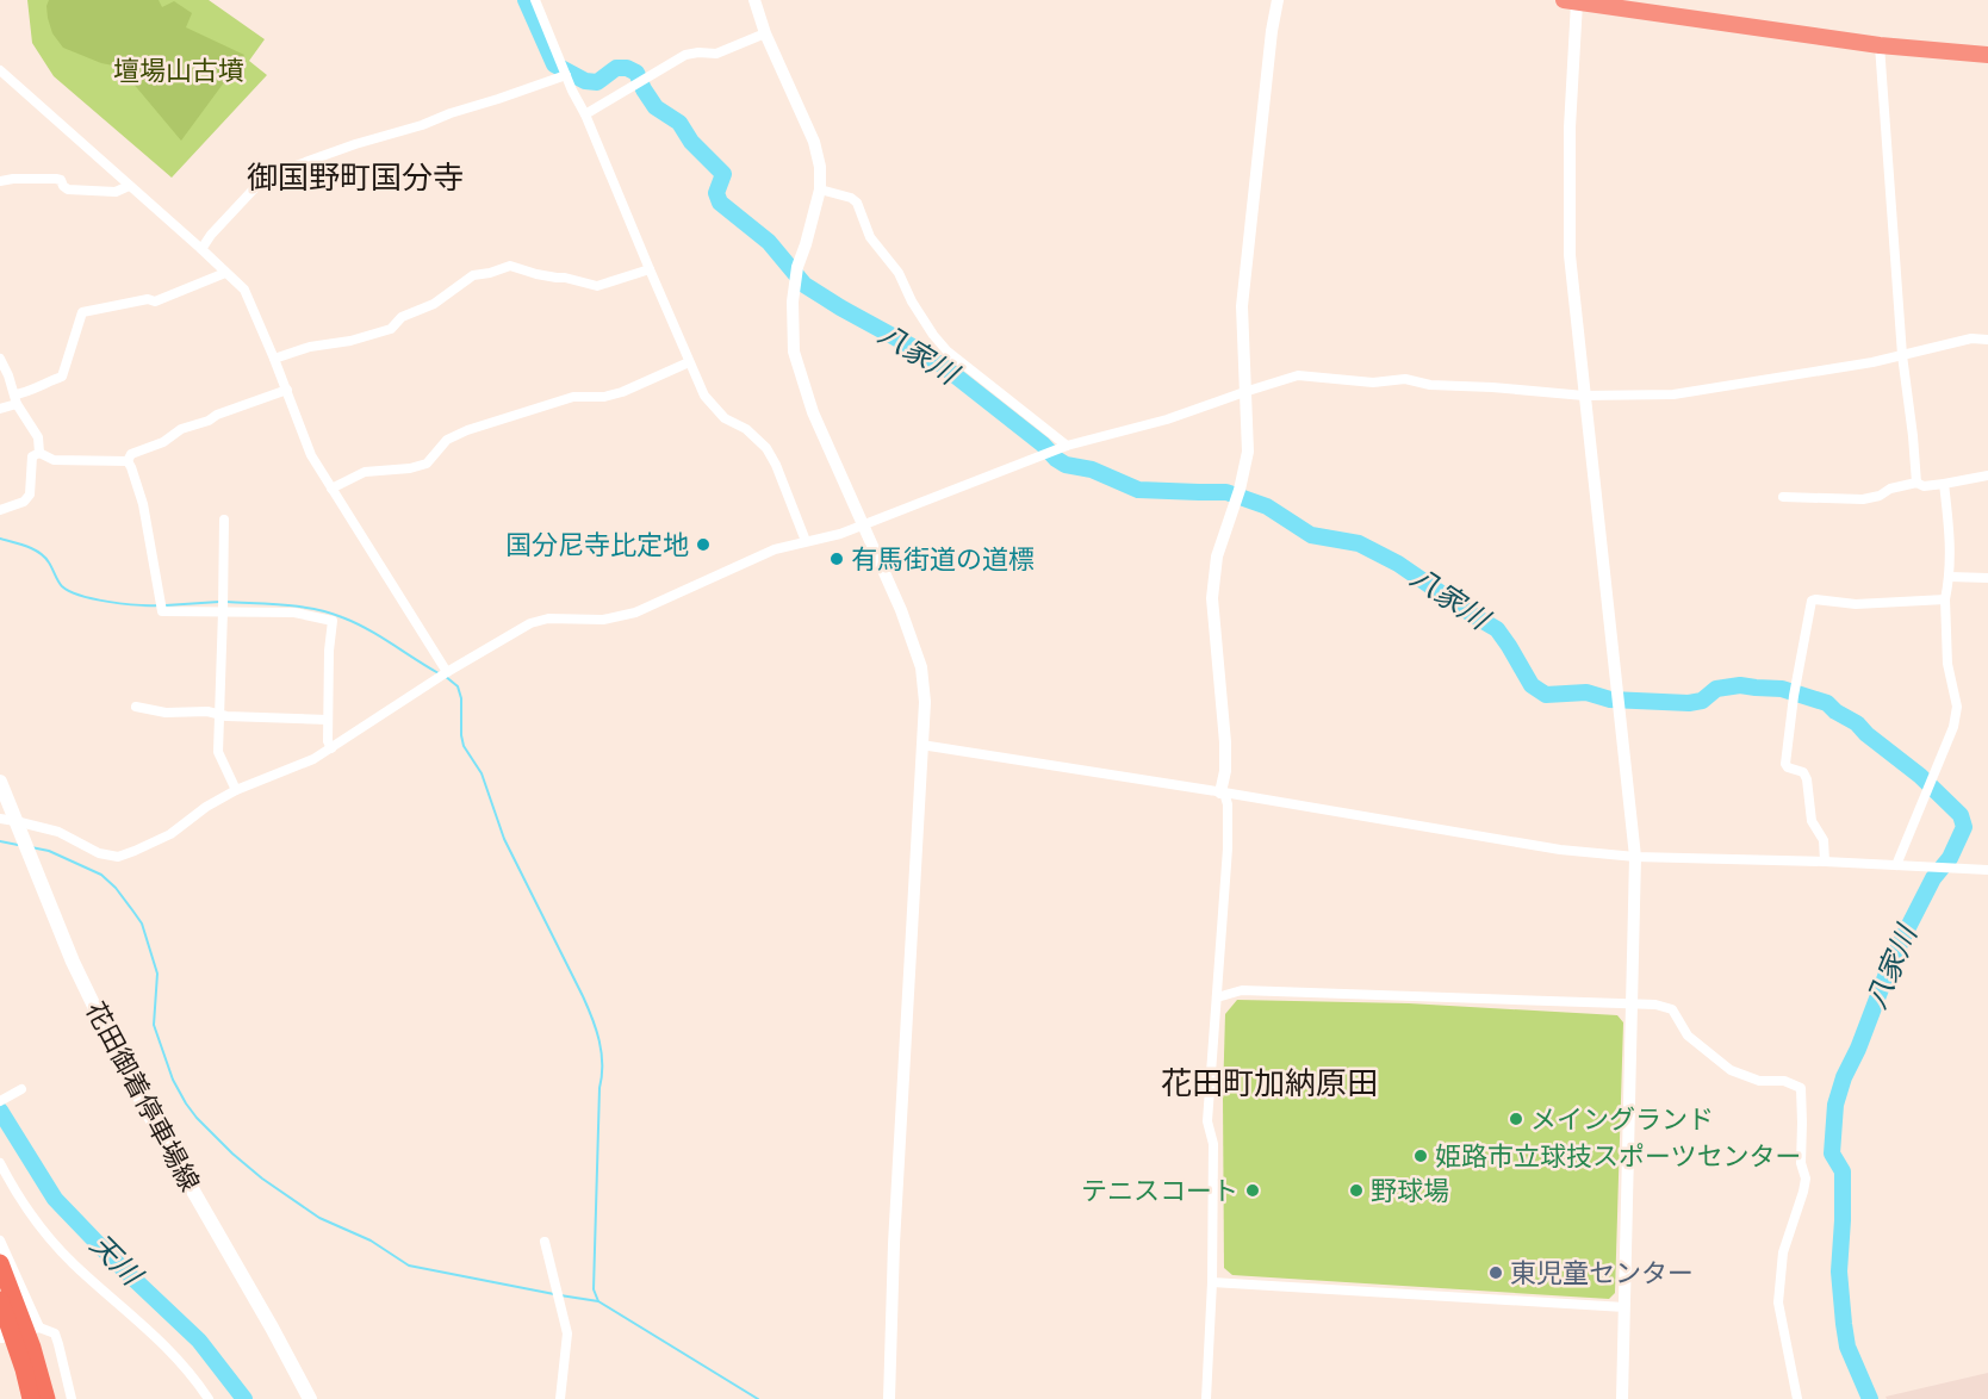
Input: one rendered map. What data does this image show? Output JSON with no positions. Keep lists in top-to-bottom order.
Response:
{
  "streets": {
    "main road": ["花田御着停車場線"]
  },
  "districts": ["御国野町国分寺", "花田町加納原田"],
  "water": ["八家川", "天川"],
  "parks": ["壇場山古墳"],
  "places": [
    "国分尼寺比定地",
    "有馬街道の道標",
    "メイングランド",
    "姫路市立球技スポーツセンター",
    "テニスコート",
    "野球場",
    "東児童センター"
  ]
}
